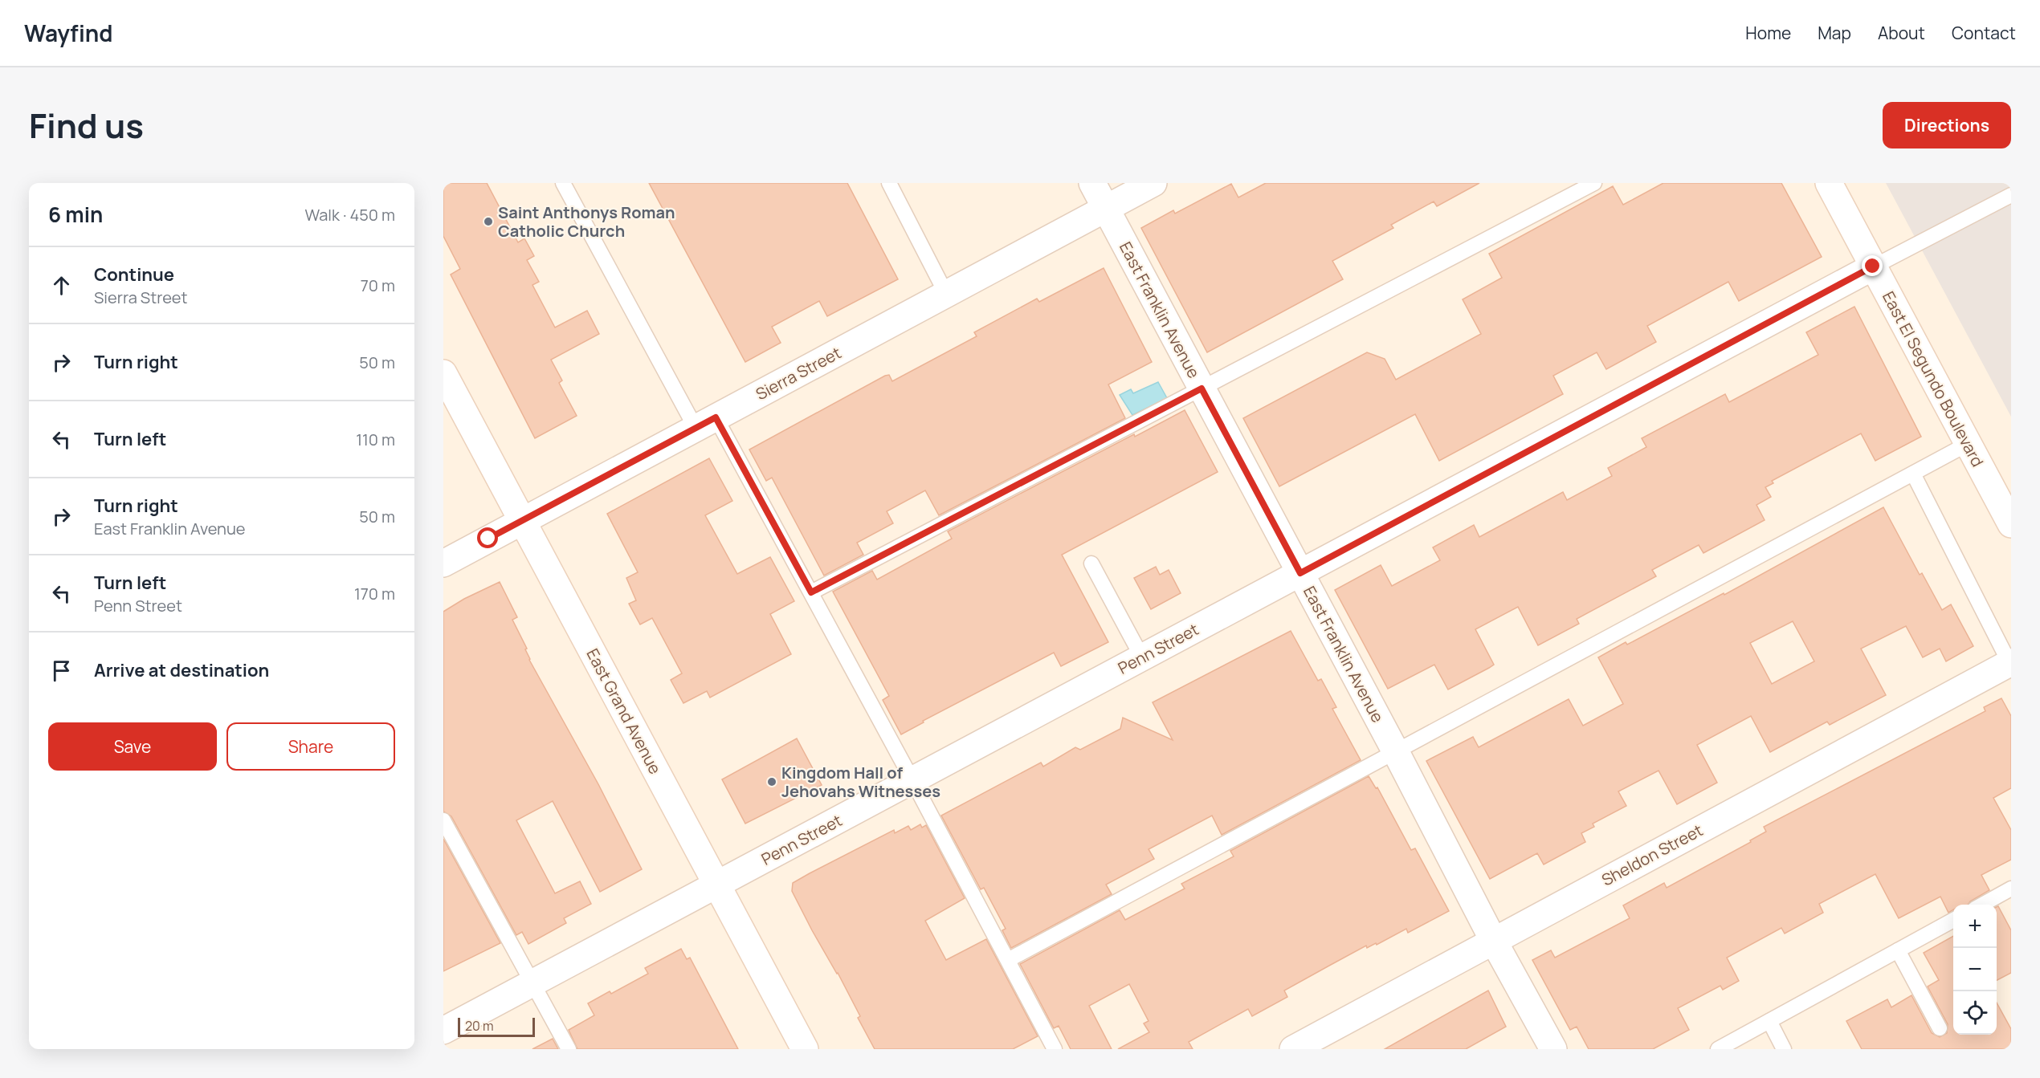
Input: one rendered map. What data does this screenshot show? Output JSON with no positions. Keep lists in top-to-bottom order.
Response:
{
  "streets": {
    "street": [
      "East Franklin Avenue",
      "Sierra Street",
      "East El Segundo Boulevard",
      "Penn Street",
      "East Grand Avenue",
      "Sheldon Street"
    ]
  },
  "crossings": [
    ["East Franklin Avenue", "Sierra Street"],
    ["East Franklin Avenue", "Penn Street"],
    ["East Franklin Avenue", "Sheldon Street"],
    ["Sierra Street", "East Grand Avenue"],
    ["East El Segundo Boulevard", "Penn Street"],
    ["Penn Street", "East Grand Avenue"]
  ],
  "places": ["Saint Anthonys Roman Catholic Church", "Kingdom Hall of Jehovahs Witnesses"],
  "scale_bar": "20 m",
  "page": {
    "header": "Wayfind",
    "nav": [
      "Home",
      "Map",
      "About",
      "Contact"
    ],
    "title": "Find us",
    "buttons": [
      "Directions",
      ["Save", "Share"]
    ],
    "heading": ["6 min", "Walk · 450 m"],
    "list": [
      ["Continue", "Sierra Street", "70 m"],
      ["Turn right", "50 m"],
      ["Turn left", "110 m"],
      ["Turn right", "East Franklin Avenue", "50 m"],
      ["Turn left", "Penn Street", "170 m"],
      "Arrive at destination"
    ],
    "map_buttons": ["+", "−"],
    "scale": "20 m"
  }
}
